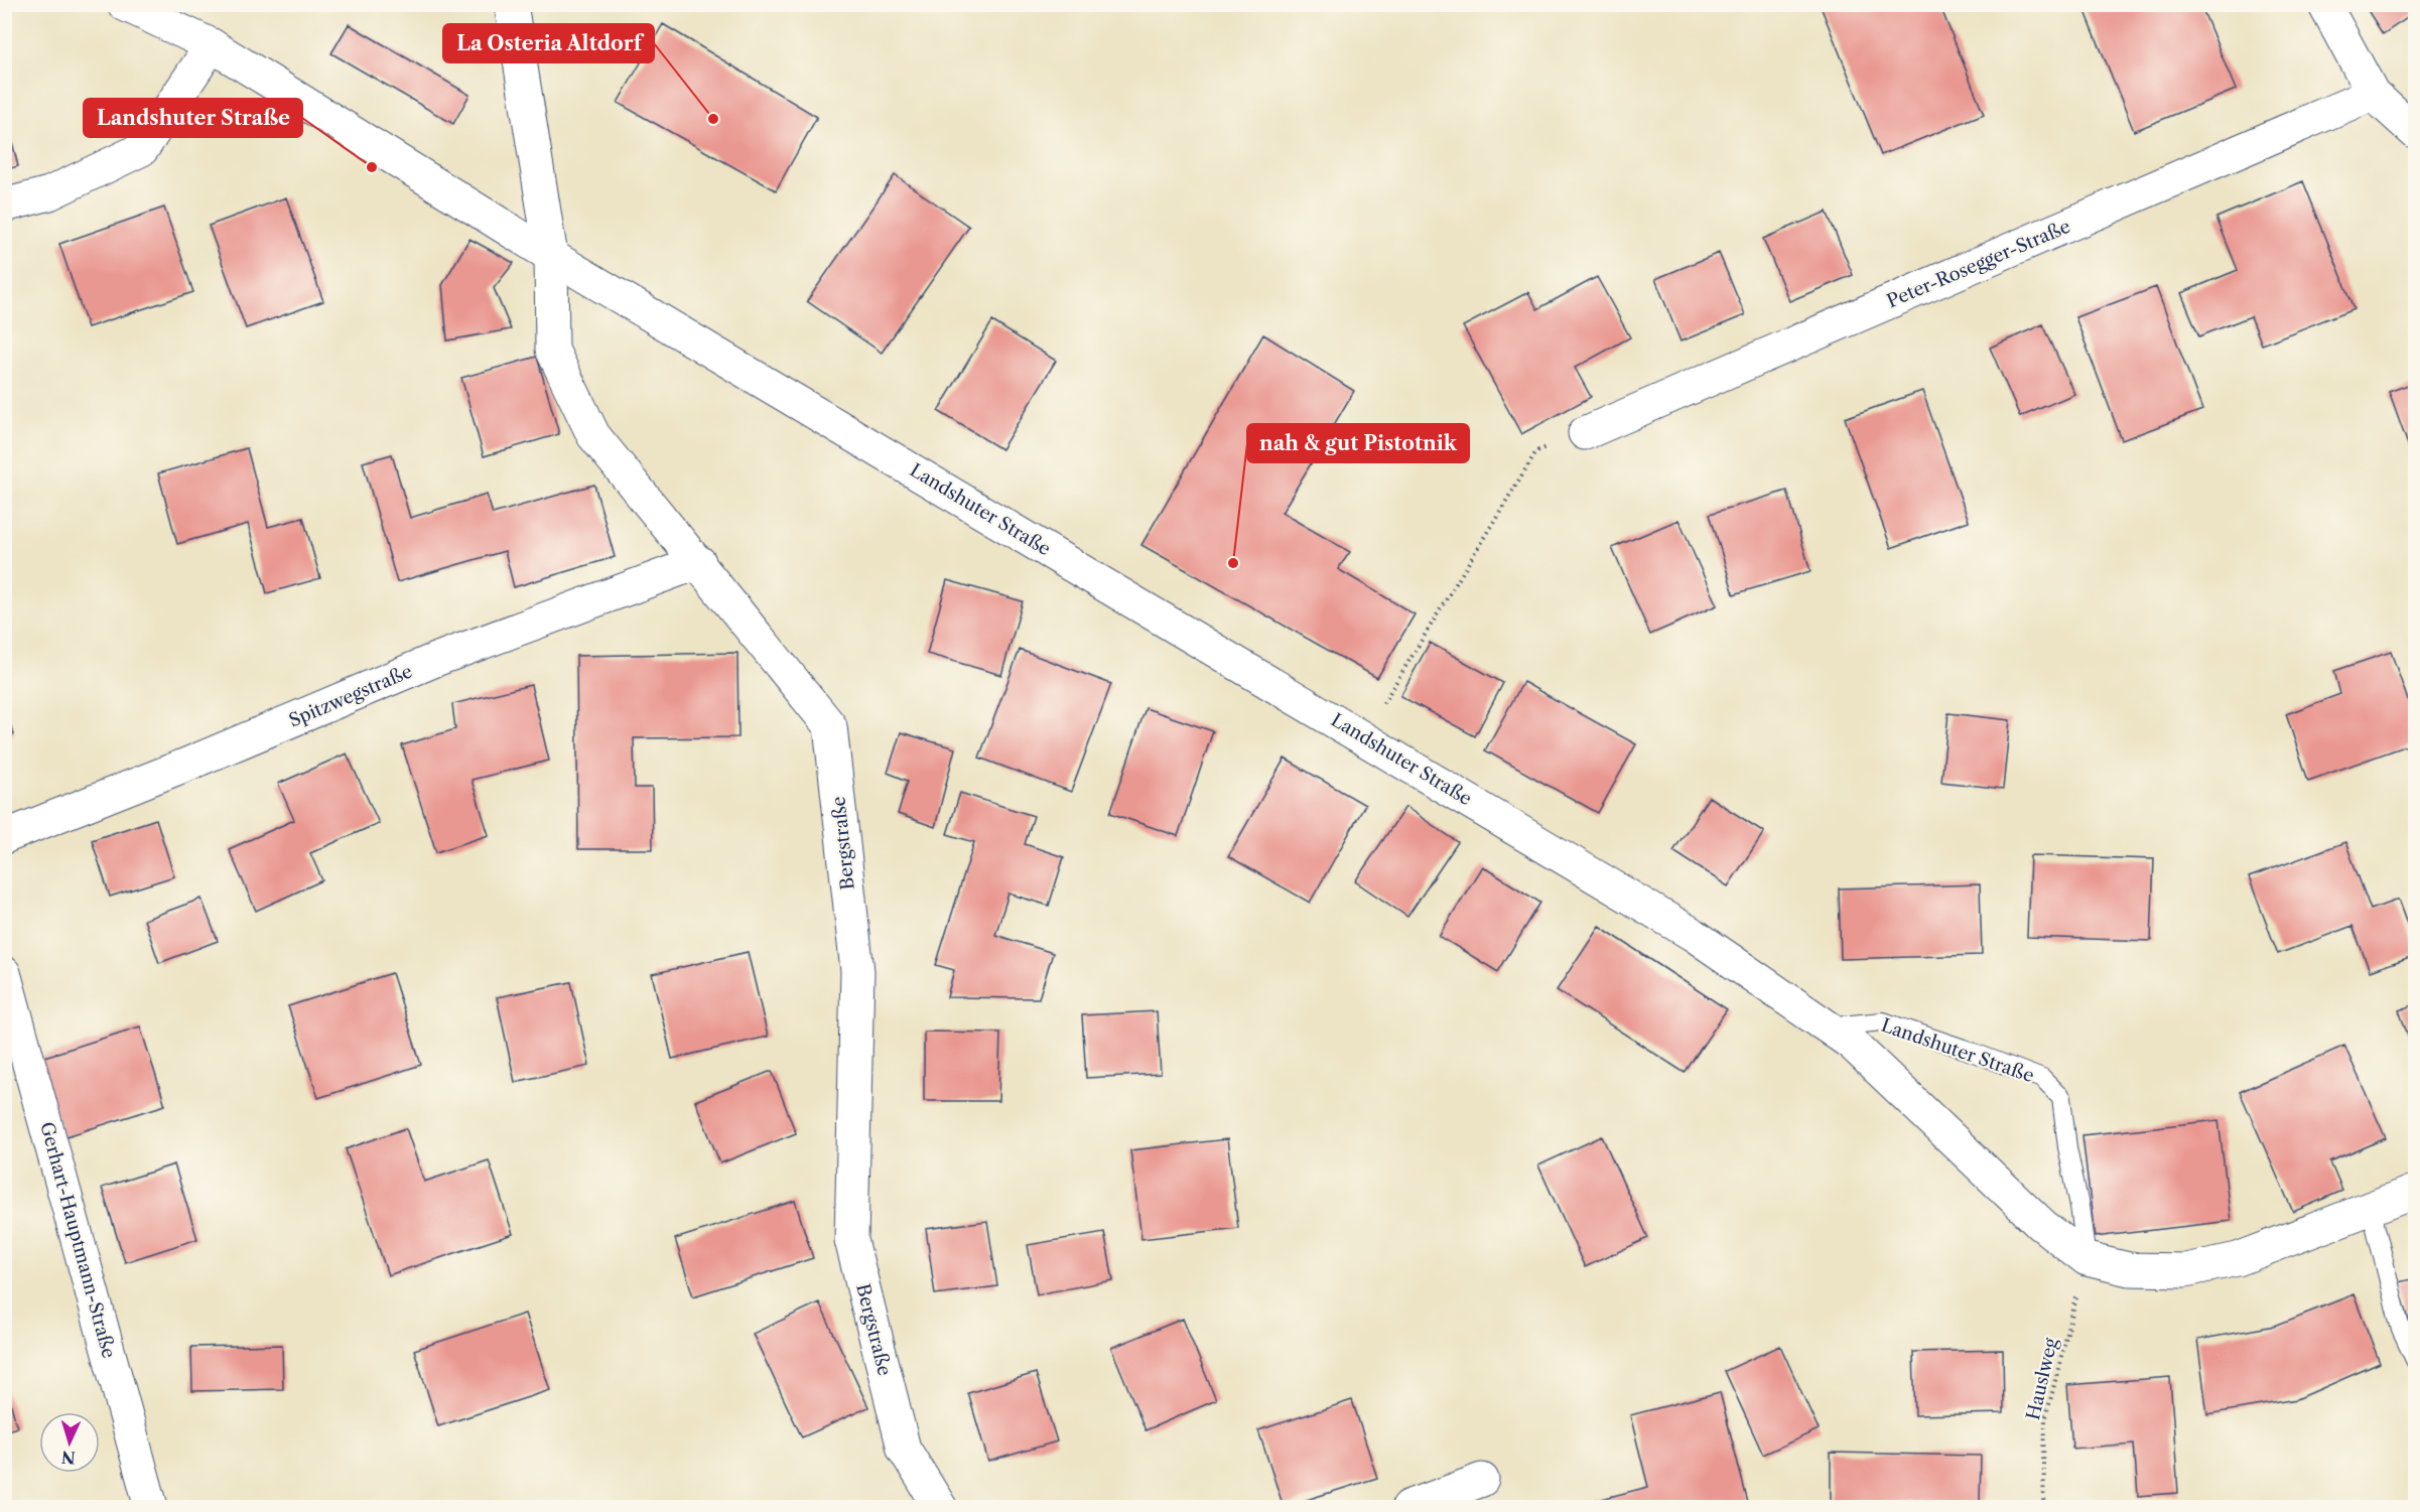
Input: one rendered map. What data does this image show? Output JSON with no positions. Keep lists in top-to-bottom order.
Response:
{
  "streets": {
    "street": [
      "Peter-Rosegger-Straße",
      "Landshuter Straße",
      "Spitzwegstraße",
      "Bergstraße",
      "Gerhart-Hauptmann-Straße"
    ],
    "path": ["Hauslweg"]
  },
  "crossings": [
    ["Landshuter Straße", "Bergstraße"],
    ["Landshuter Straße", "Hauslweg"],
    ["Spitzwegstraße", "Bergstraße"]
  ],
  "places": ["La Osteria Altdorf", "Landshuter Straße", "nah & gut Pistotnik"],
  "north": "bottom"
}
